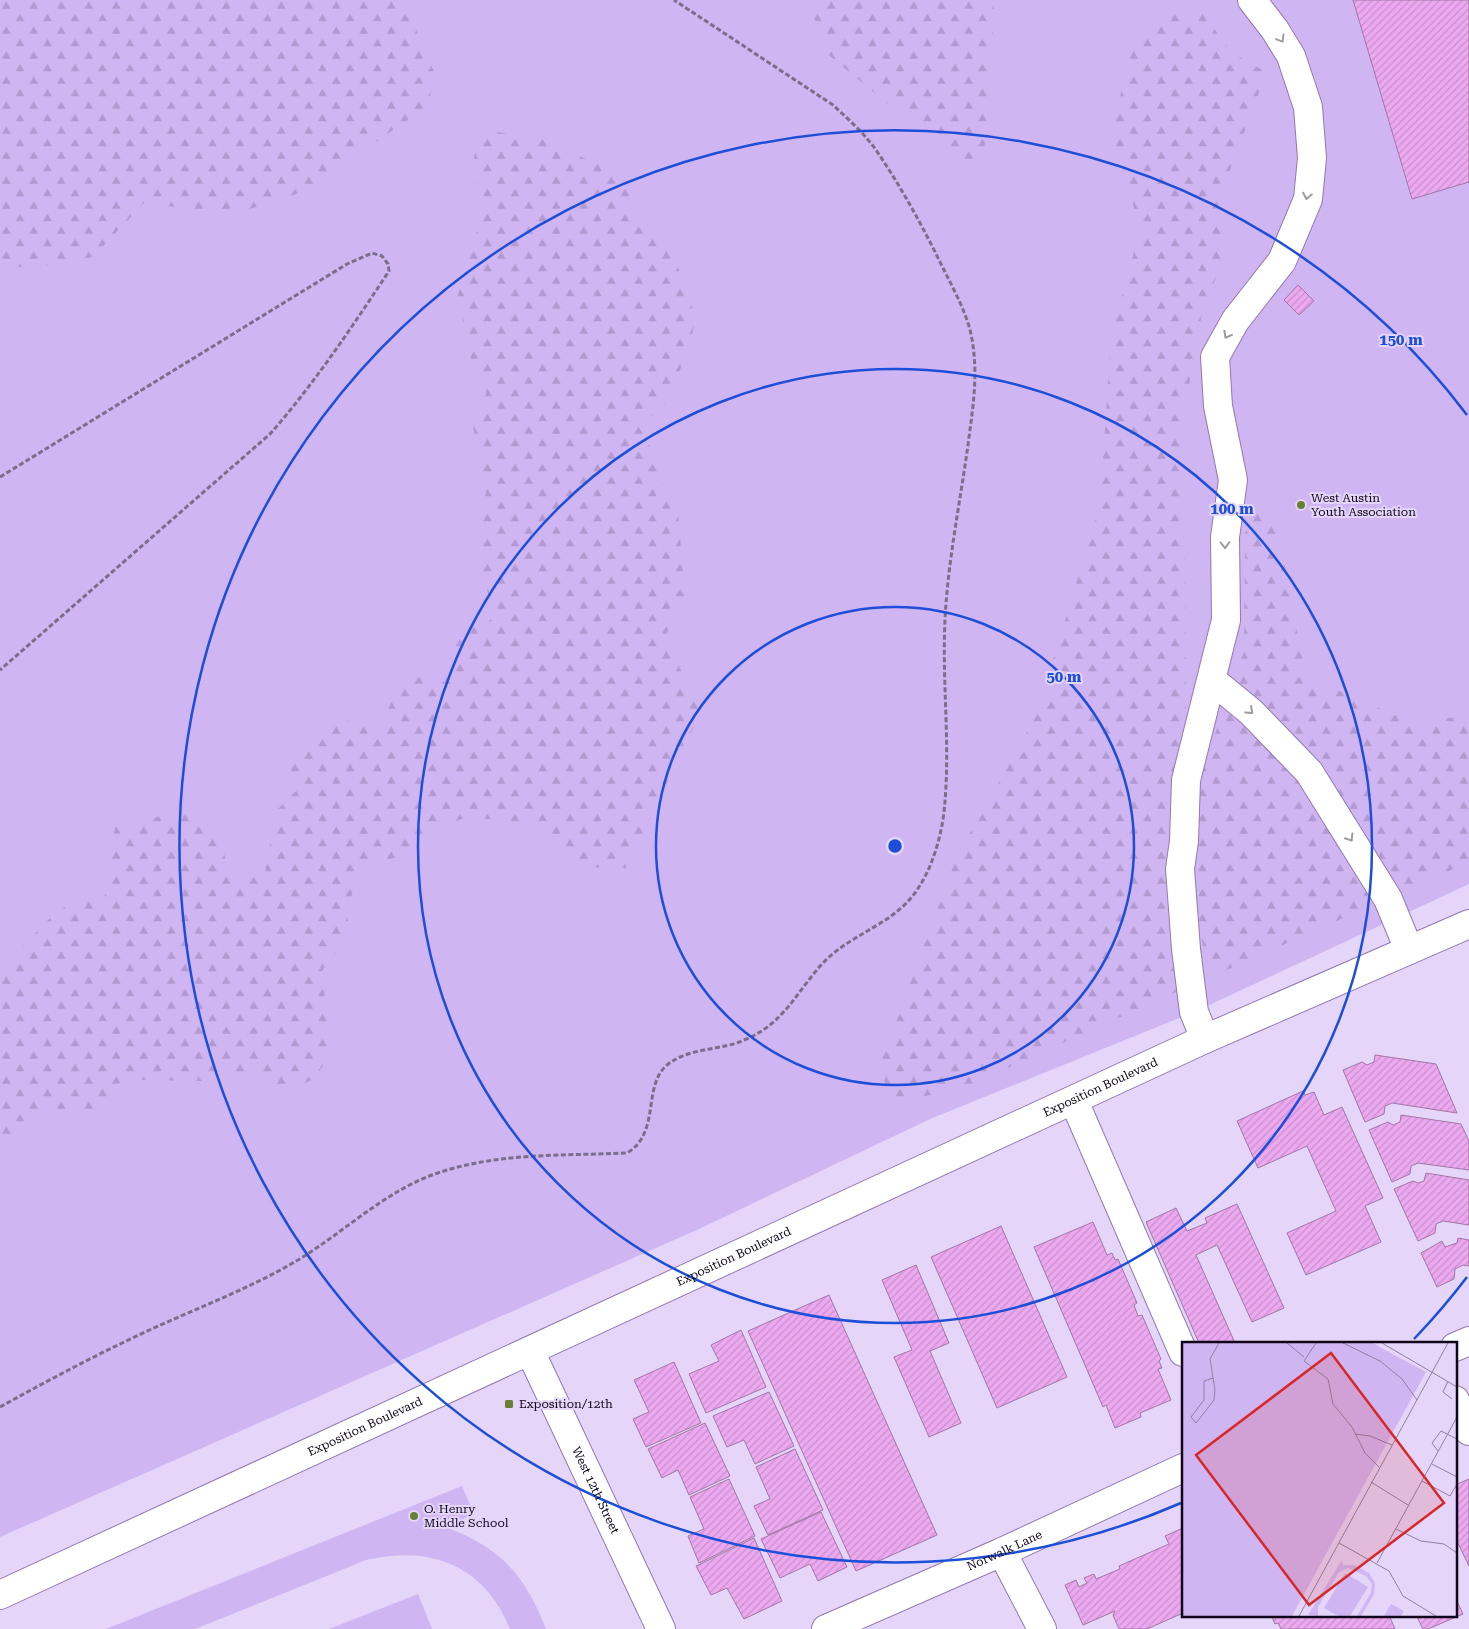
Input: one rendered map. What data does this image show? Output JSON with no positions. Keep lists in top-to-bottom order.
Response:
{
  "streets": {
    "street": ["Exposition Boulevard", "West 12th Street", "Norwalk Lane"]
  },
  "crossings": [
    ["Exposition Boulevard", "West 12th Street"]
  ],
  "places": {
    "other": ["West Austin Youth Association", "O. Henry Middle School"],
    "transit": ["Exposition/12th"]
  },
  "rings": ["150 m", "100 m", "50 m"]
}
